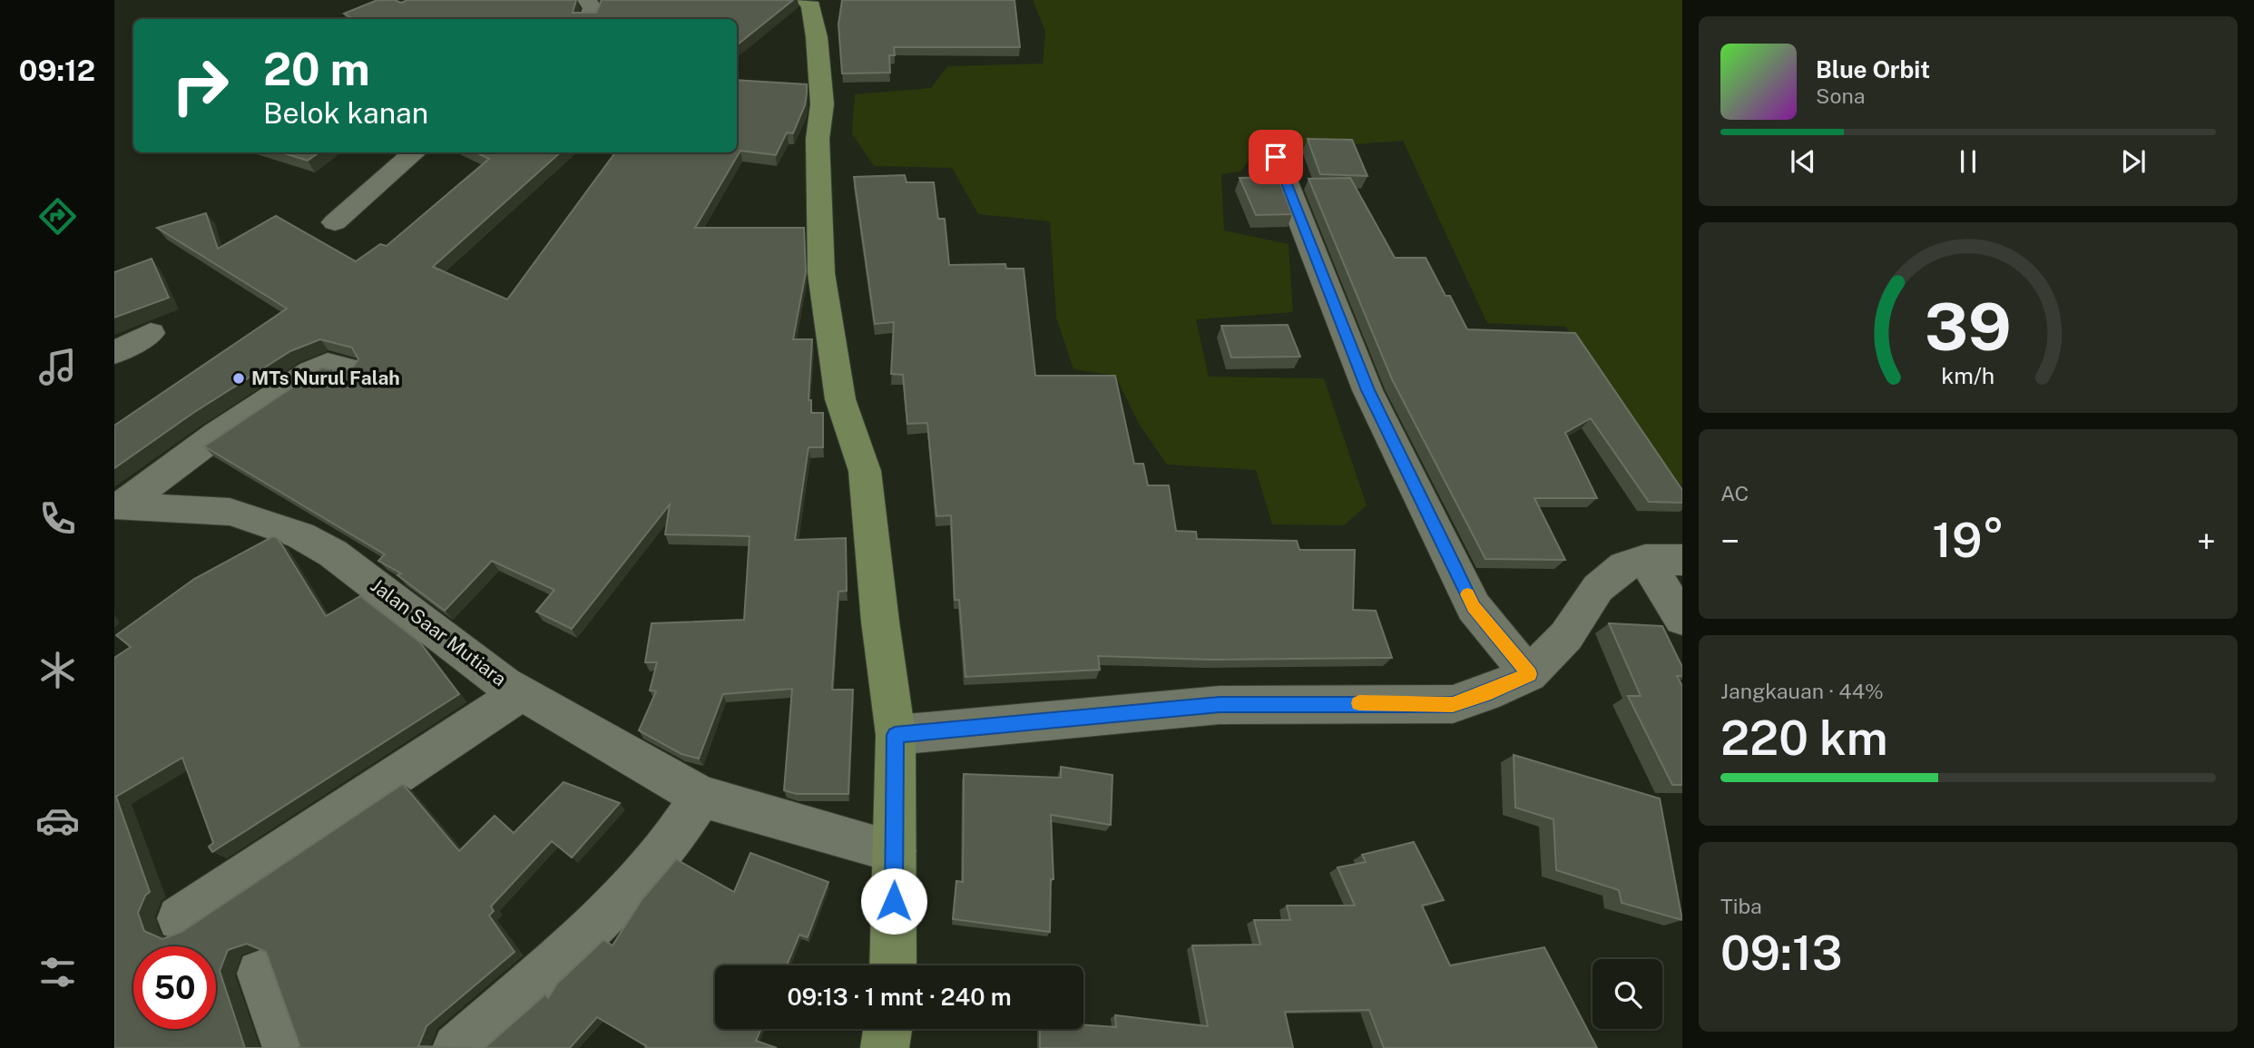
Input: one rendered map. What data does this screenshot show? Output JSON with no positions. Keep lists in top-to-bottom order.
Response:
{
  "streets": {
    "street": ["Jalan Saar Mutiara"]
  },
  "places": ["MTs Nurul Falah"],
  "page": {
    "tabs": "09:12",
    "turn": ["20 m", "Belok kanan"],
    "song": ["Blue Orbit", "Sona"],
    "tile": [
      "AC",
      ["Jangkauan · 44%", "220 km"],
      ["Tiba", "09:13"]
    ],
    "heat": ["−", "19°", "+"],
    "limit": "50",
    "trip": "09:13 · 1 mnt · 240 m",
    "gauge": ["39", "km/h"]
  }
}
